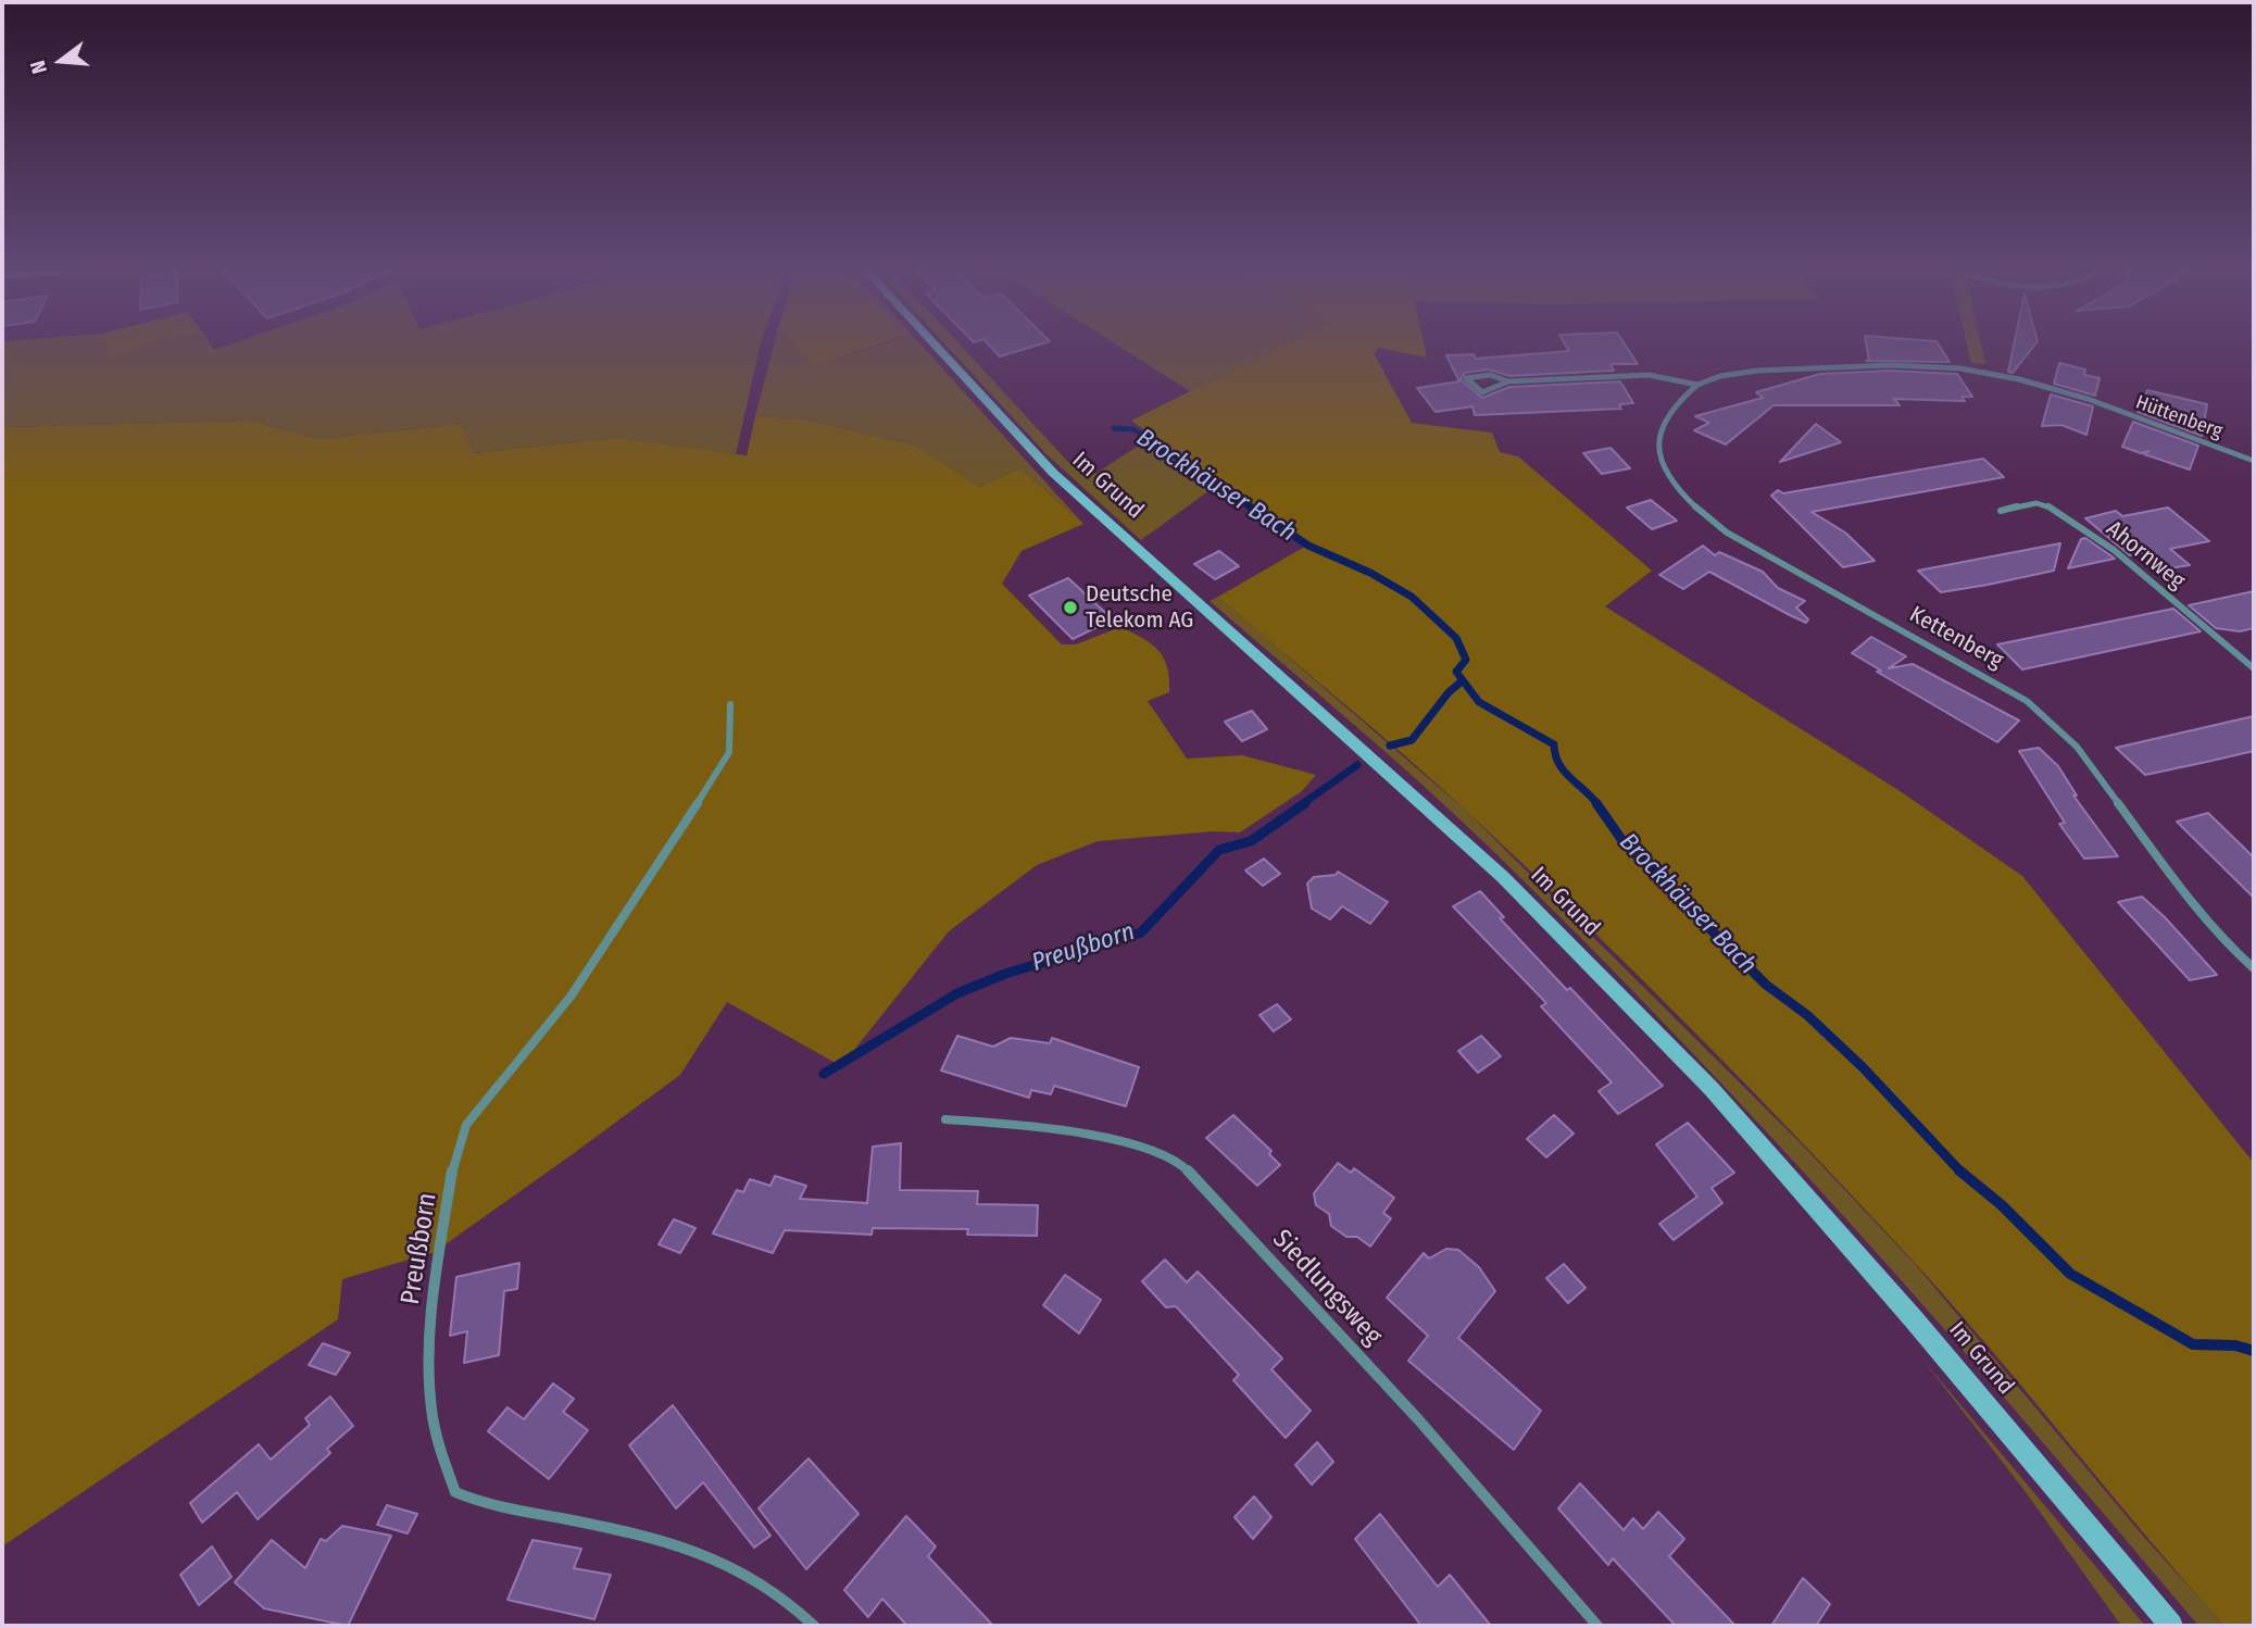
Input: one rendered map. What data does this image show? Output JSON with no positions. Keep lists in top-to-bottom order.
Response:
{
  "streets": {
    "main road": ["Im Grund"],
    "street": [
      "Hüttenberg",
      "Ahornweg",
      "Kettenberg",
      "Preußborn",
      "Siedlungsweg"
    ]
  },
  "crossings": [
    ["Hüttenberg", "Kettenberg"]
  ],
  "water": ["Brockhäuser Bach", "Preußborn"],
  "places": ["Deutsche Telekom AG"],
  "north": "left"
}
